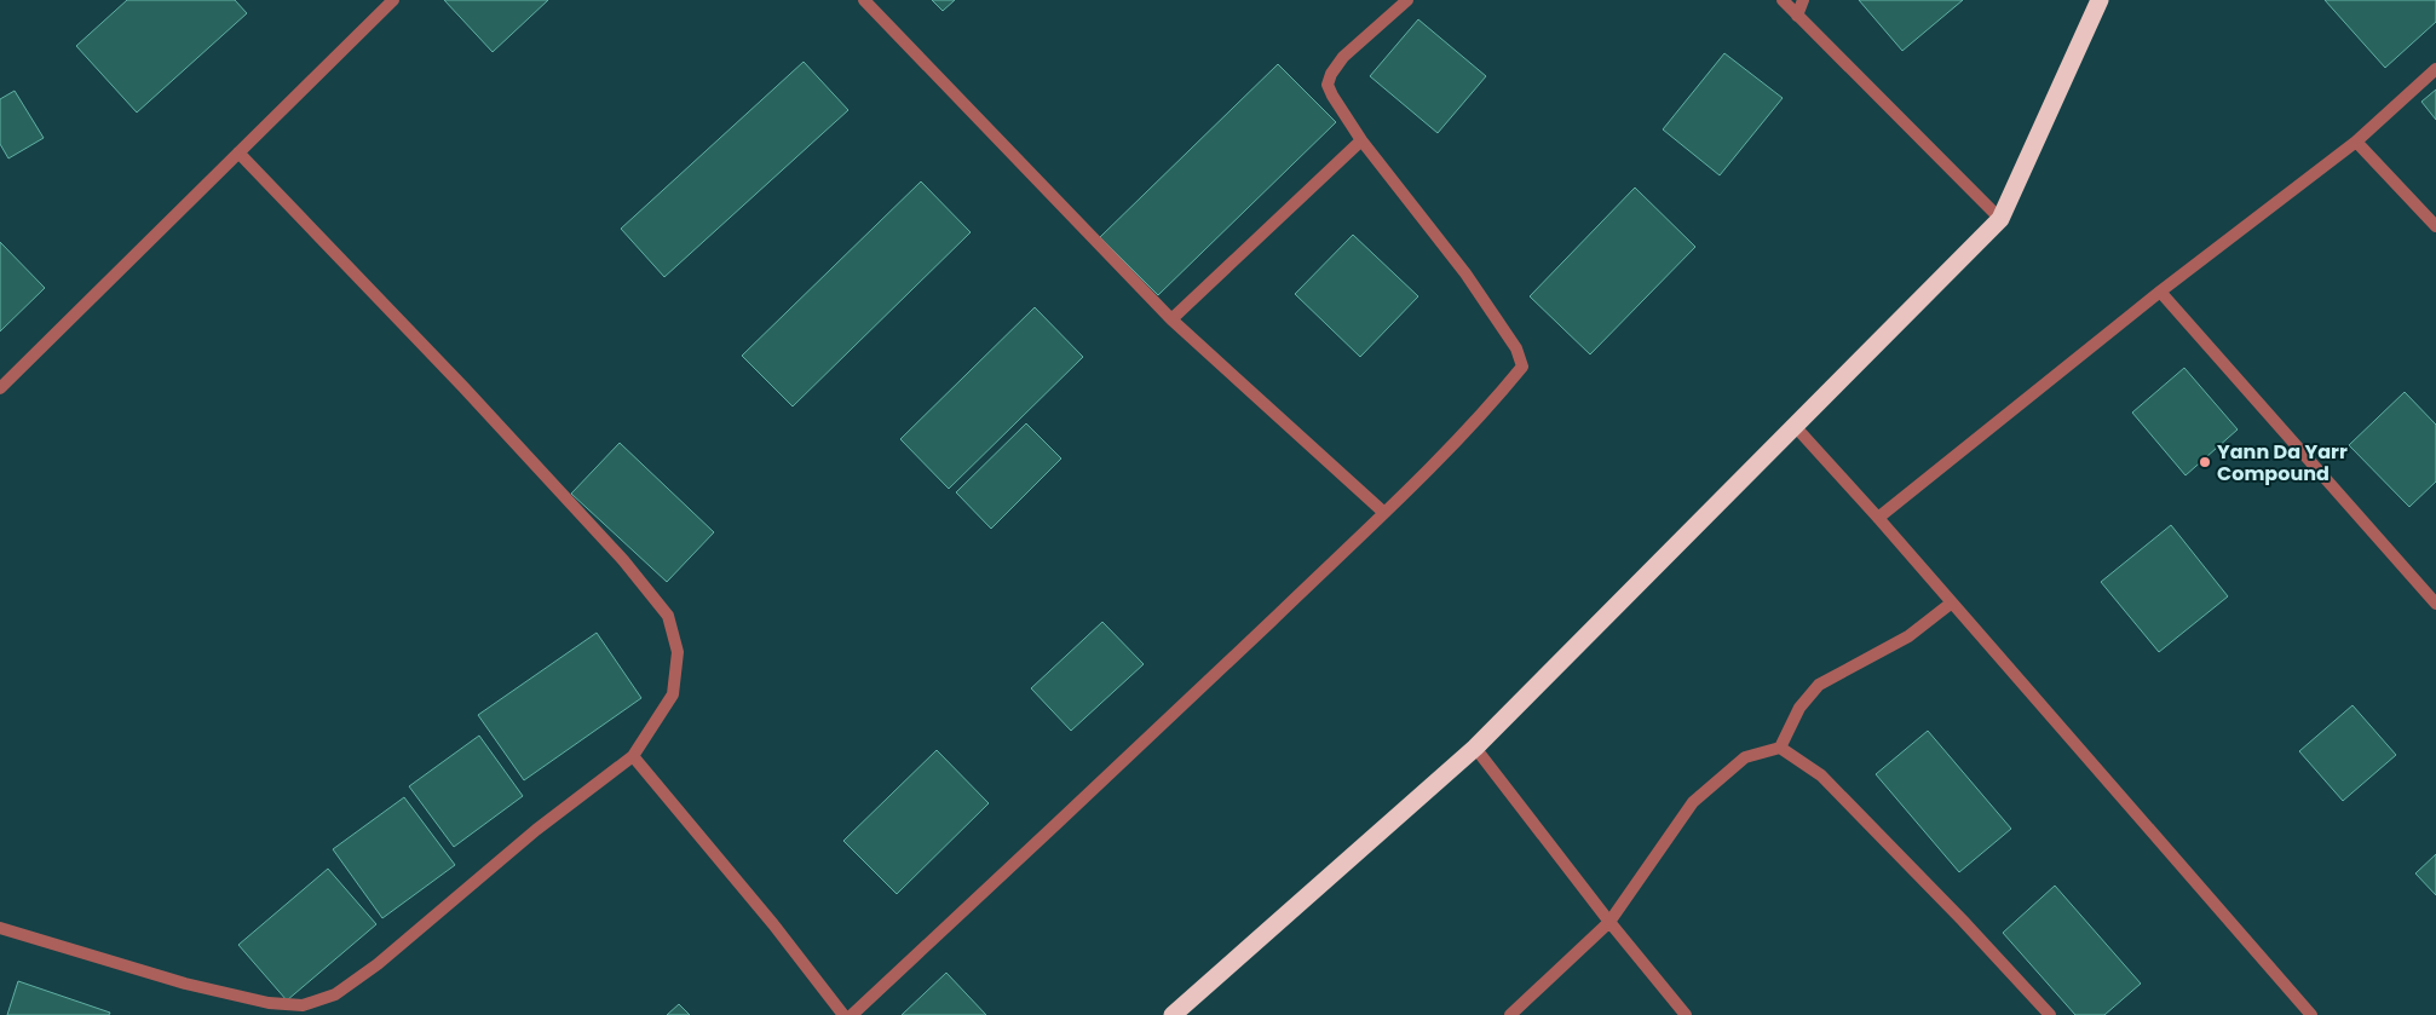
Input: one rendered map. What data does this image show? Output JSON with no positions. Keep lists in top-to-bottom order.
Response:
{
  "places": ["Yann Da Yarr Compound"]
}
